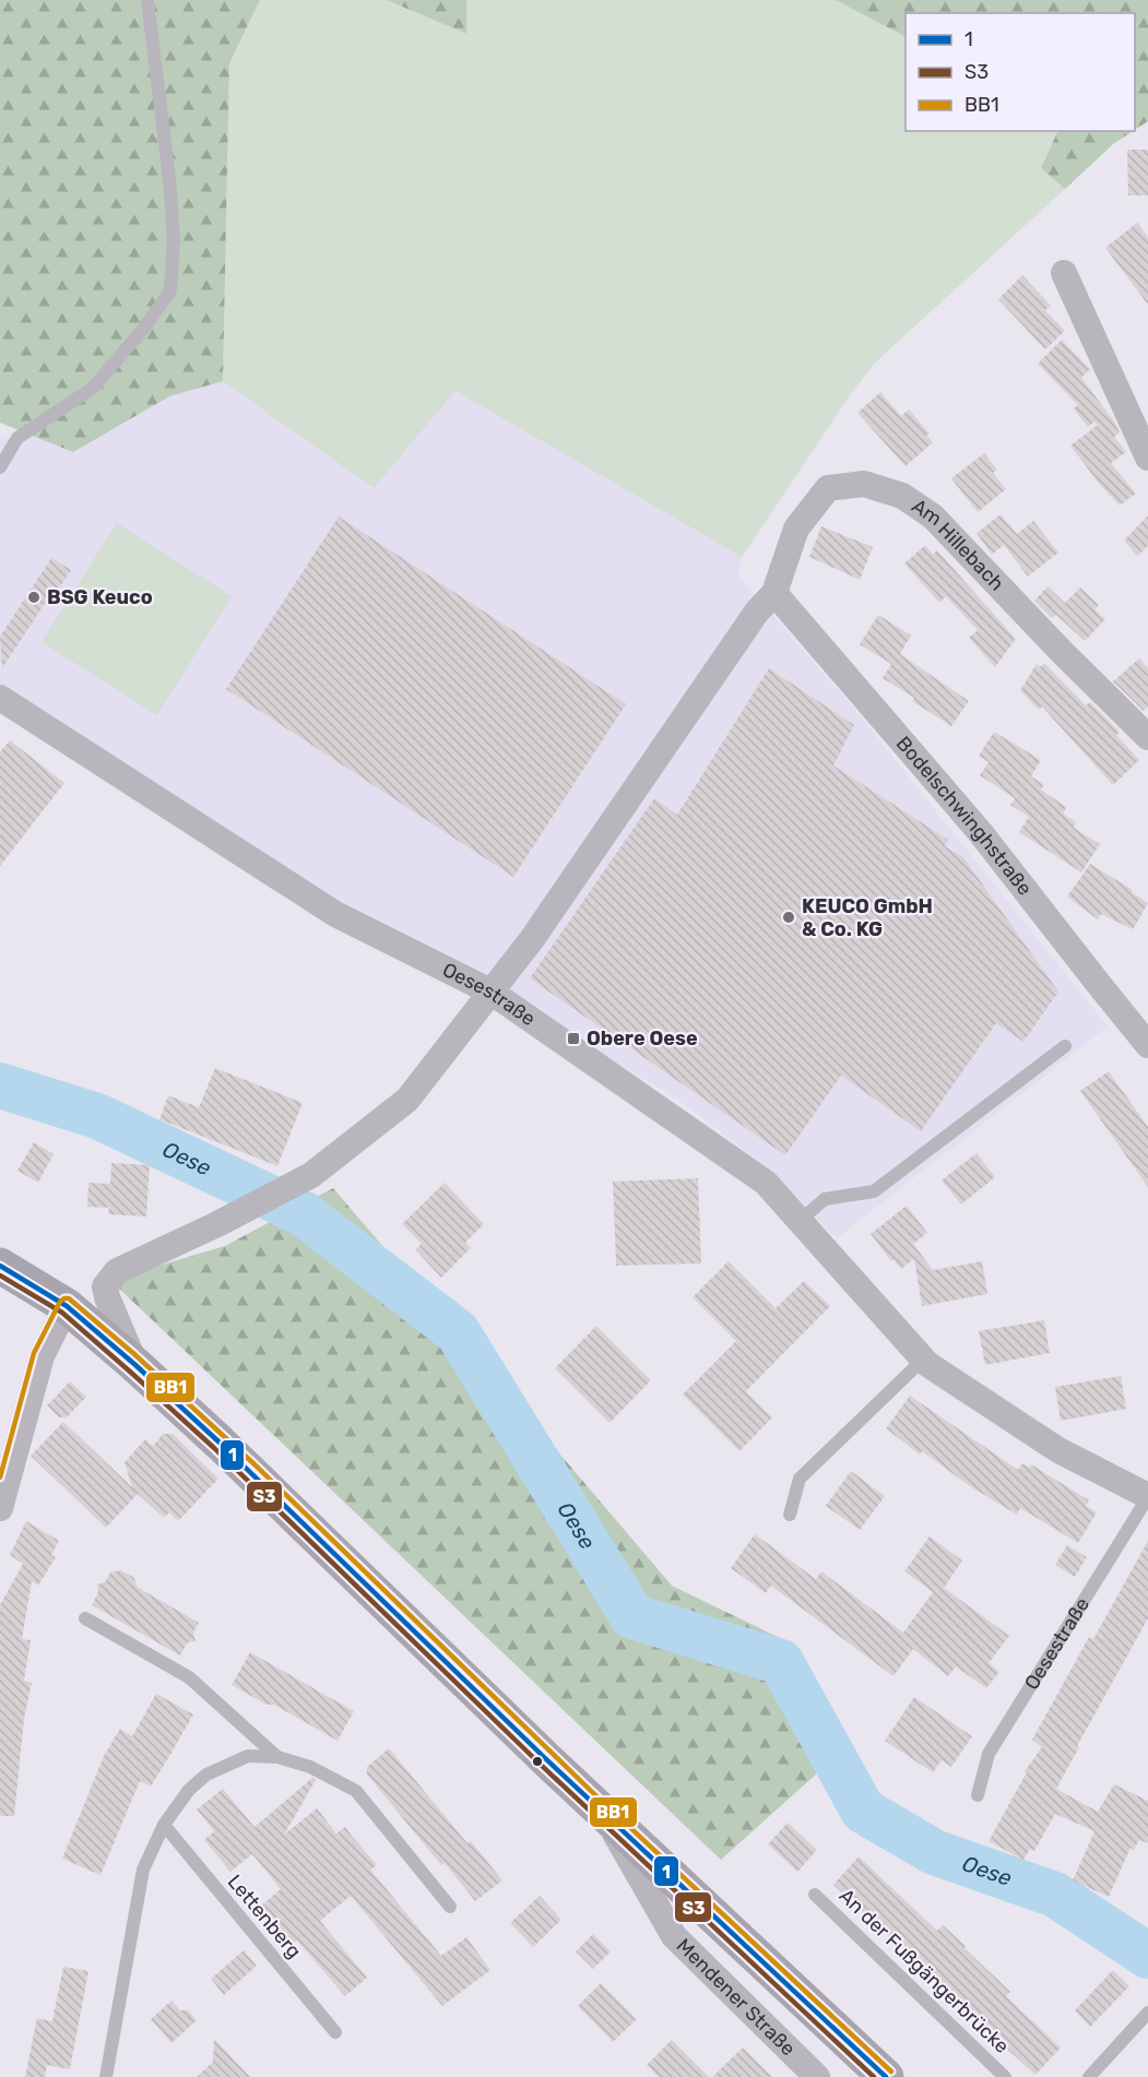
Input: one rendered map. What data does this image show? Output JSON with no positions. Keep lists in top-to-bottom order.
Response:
{
  "streets": {
    "main road": ["Mendener Straße"],
    "street": ["Am Hillebach", "Bodelschwinghstraße", "Oesestraße"],
    "lane": ["Lettenberg", "An der Fußgängerbrücke"]
  },
  "crossings": [
    ["Am Hillebach", "Bodelschwinghstraße"]
  ],
  "water": ["Oese"],
  "places": {
    "other": ["BSG Keuco", "KEUCO GmbH & Co. KG"],
    "transit": ["Obere Oese"]
  },
  "lines": ["transit line 1", "transit line S3", "transit line BB1"],
  "legend": ["1", "S3", "BB1"]
}
